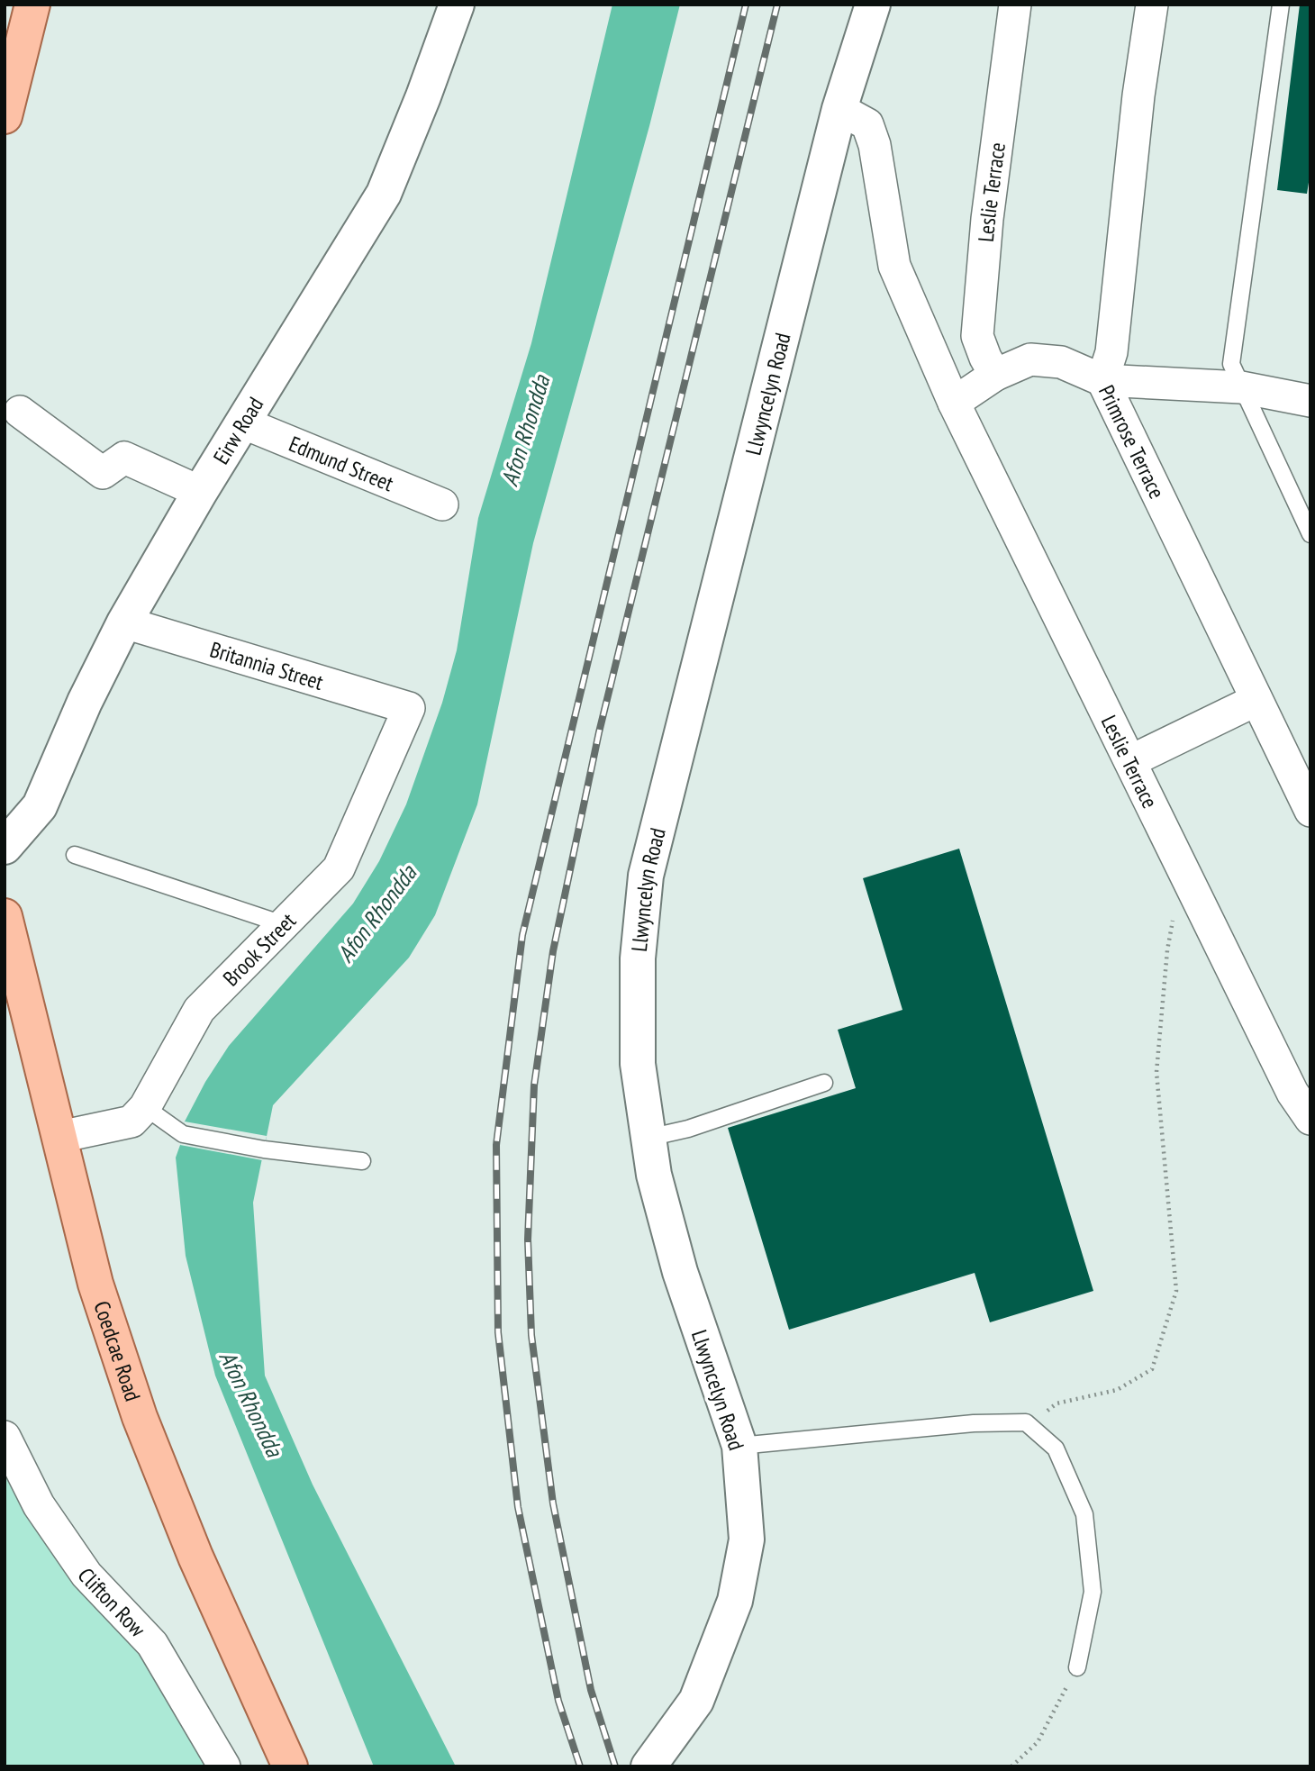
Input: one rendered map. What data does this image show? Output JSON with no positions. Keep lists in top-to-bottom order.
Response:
{
  "streets": {
    "main road": ["Llwyncelyn Road", "Eirw Road", "Coedcae Road"],
    "street": [
      "Leslie Terrace",
      "Primrose Terrace",
      "Edmund Street",
      "Britannia Street",
      "Brook Street",
      "Clifton Row"
    ]
  },
  "crossings": [
    ["Leslie Terrace", "Llwyncelyn Road"],
    ["Eirw Road", "Edmund Street"],
    ["Eirw Road", "Britannia Street"],
    ["Britannia Street", "Brook Street"],
    ["Brook Street", "Coedcae Road"]
  ],
  "water": ["Afon Rhondda"]
}
